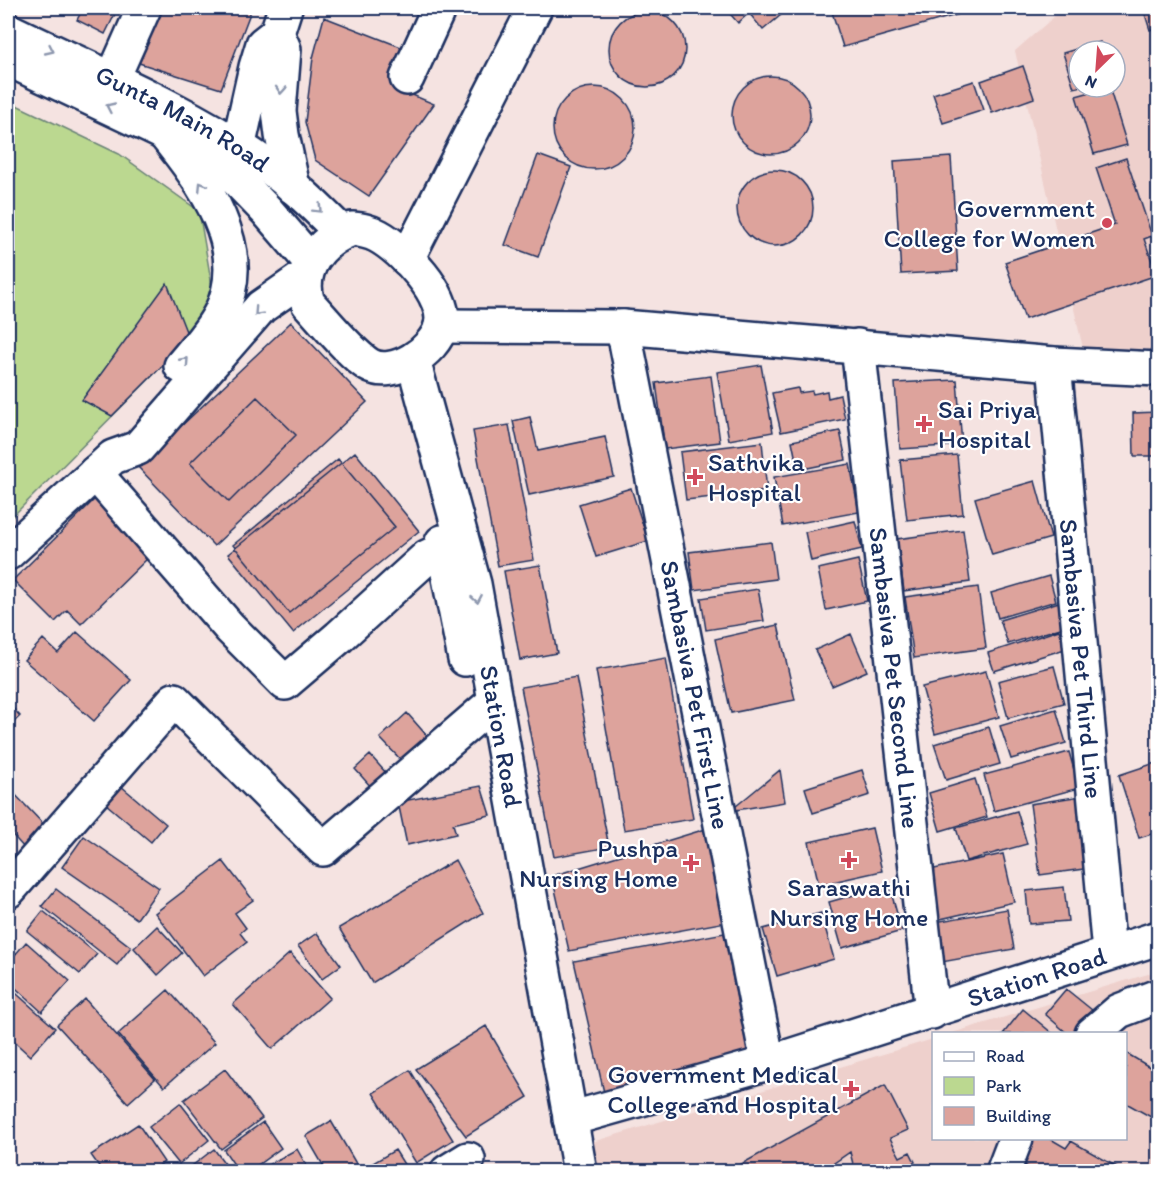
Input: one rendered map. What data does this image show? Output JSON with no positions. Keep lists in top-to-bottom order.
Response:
{
  "streets": {
    "street": [
      "Gunta Main Road",
      "Sambasiva Pet Third Line",
      "Sambasiva Pet Second Line",
      "Sambasiva Pet First Line",
      "Station Road"
    ]
  },
  "crossings": [
    ["Gunta Main Road", "Station Road"],
    ["Sambasiva Pet Third Line", "Station Road"],
    ["Sambasiva Pet Second Line", "Station Road"],
    ["Sambasiva Pet First Line", "Station Road"]
  ],
  "places": {
    "other": ["Government College for Women"],
    "health": [
      "Sai Priya Hospital",
      "Sathvika Hospital",
      "Saraswathi Nursing Home",
      "Pushpa Nursing Home",
      "Government Medical College and Hospital"
    ]
  },
  "legend": ["Road", "Park", "Building"],
  "north": "bottom left"
}
